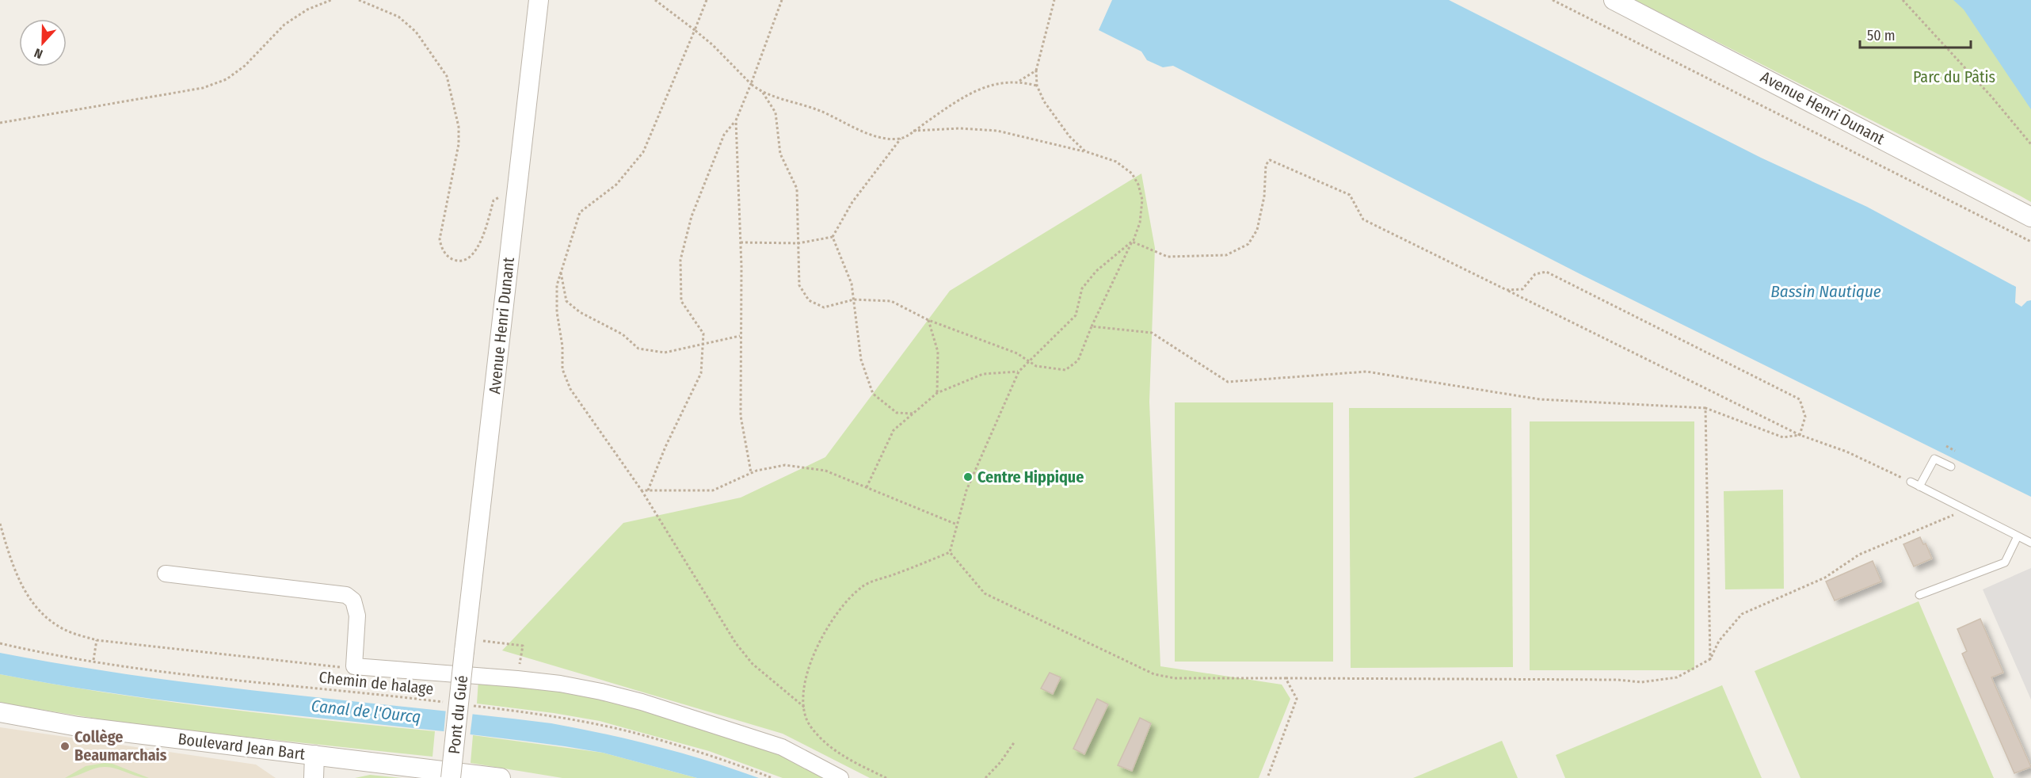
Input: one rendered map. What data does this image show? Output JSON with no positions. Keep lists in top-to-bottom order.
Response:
{
  "streets": {
    "street": ["Avenue Henri Dunant", "Pont du Gué", "Boulevard Jean Bart"],
    "path": ["Chemin de halage"]
  },
  "crossings": [
    ["Avenue Henri Dunant", "Pont du Gué"],
    ["Pont du Gué", "Boulevard Jean Bart"]
  ],
  "water": ["Bassin Nautique", "Canal de l'Ourcq"],
  "parks": ["Parc du Pâtis"],
  "places": ["Centre Hippique", "Collège Beaumarchais"],
  "scale_bar": "50 m",
  "north": "bottom"
}
